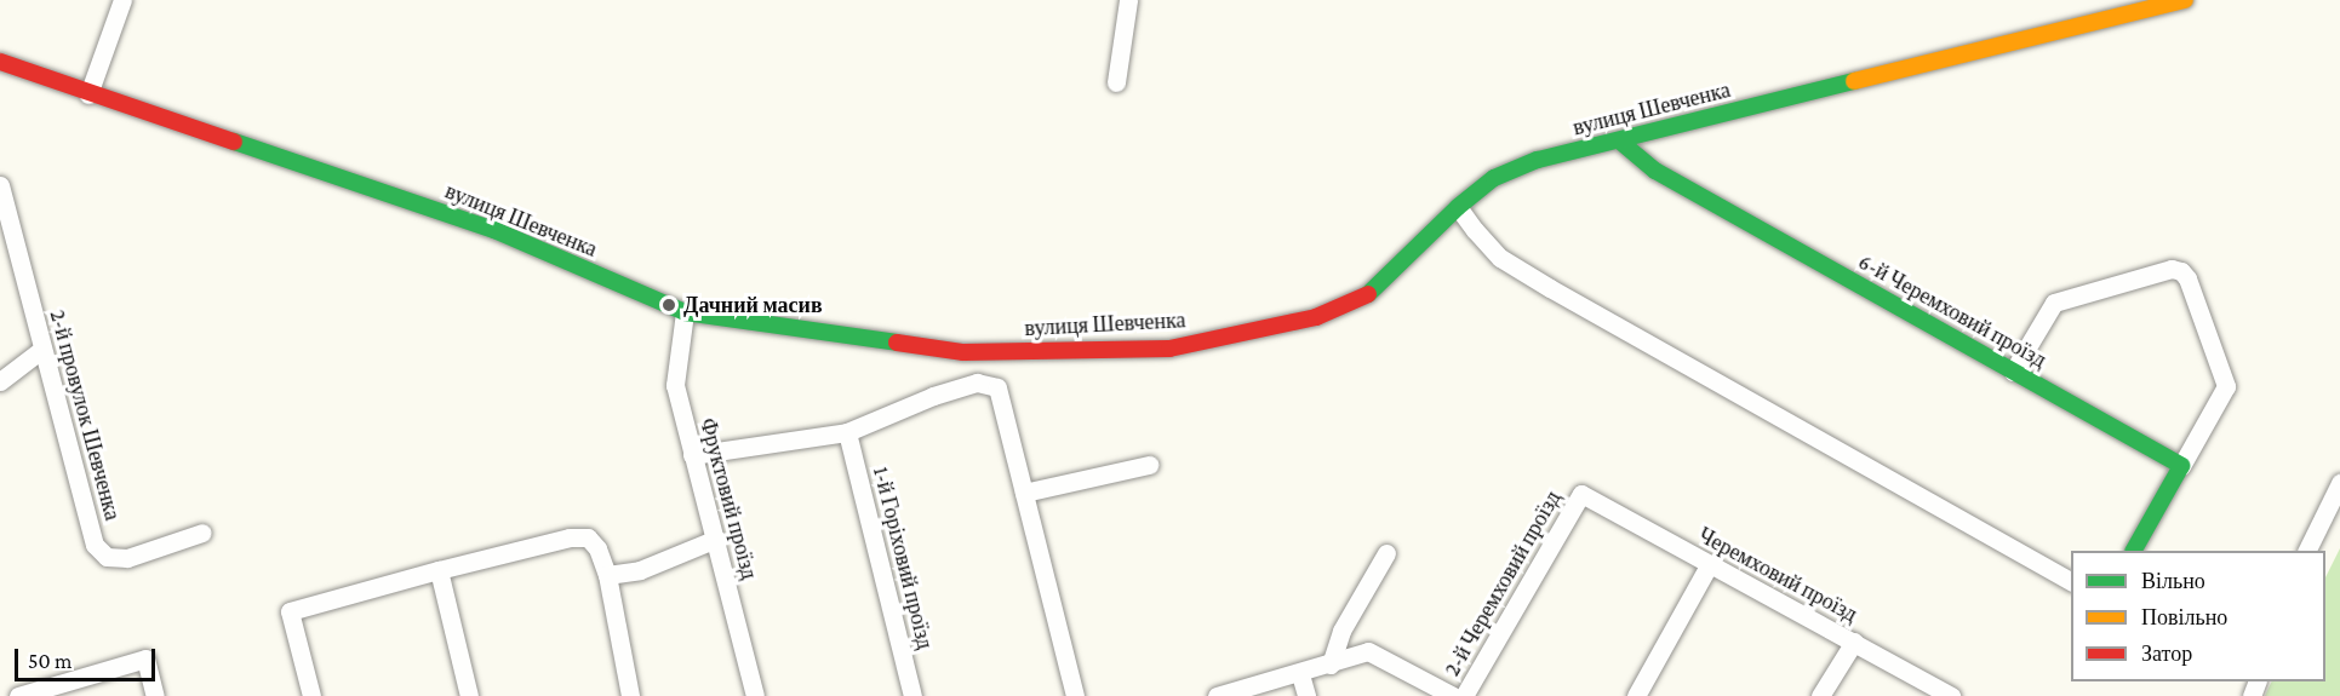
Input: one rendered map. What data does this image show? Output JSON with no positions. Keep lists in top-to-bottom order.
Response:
{
  "streets": {
    "street": [
      "вулиця Шевченка",
      "6-й Черемховий проїзд",
      "2-й провулок Шевченка",
      "Фруктовий проїзд",
      "1-й Горіховий проїзд",
      "Черемховий проїзд",
      "2-й Черемховий проїзд"
    ]
  },
  "crossings": [
    ["вулиця Шевченка", "6-й Черемховий проїзд"],
    ["вулиця Шевченка", "Фруктовий проїзд"],
    ["Черемховий проїзд", "2-й Черемховий проїзд"]
  ],
  "places": ["Дачний масив"],
  "legend": ["Вільно", "Повільно", "Затор"],
  "scale_bar": "50 m"
}
